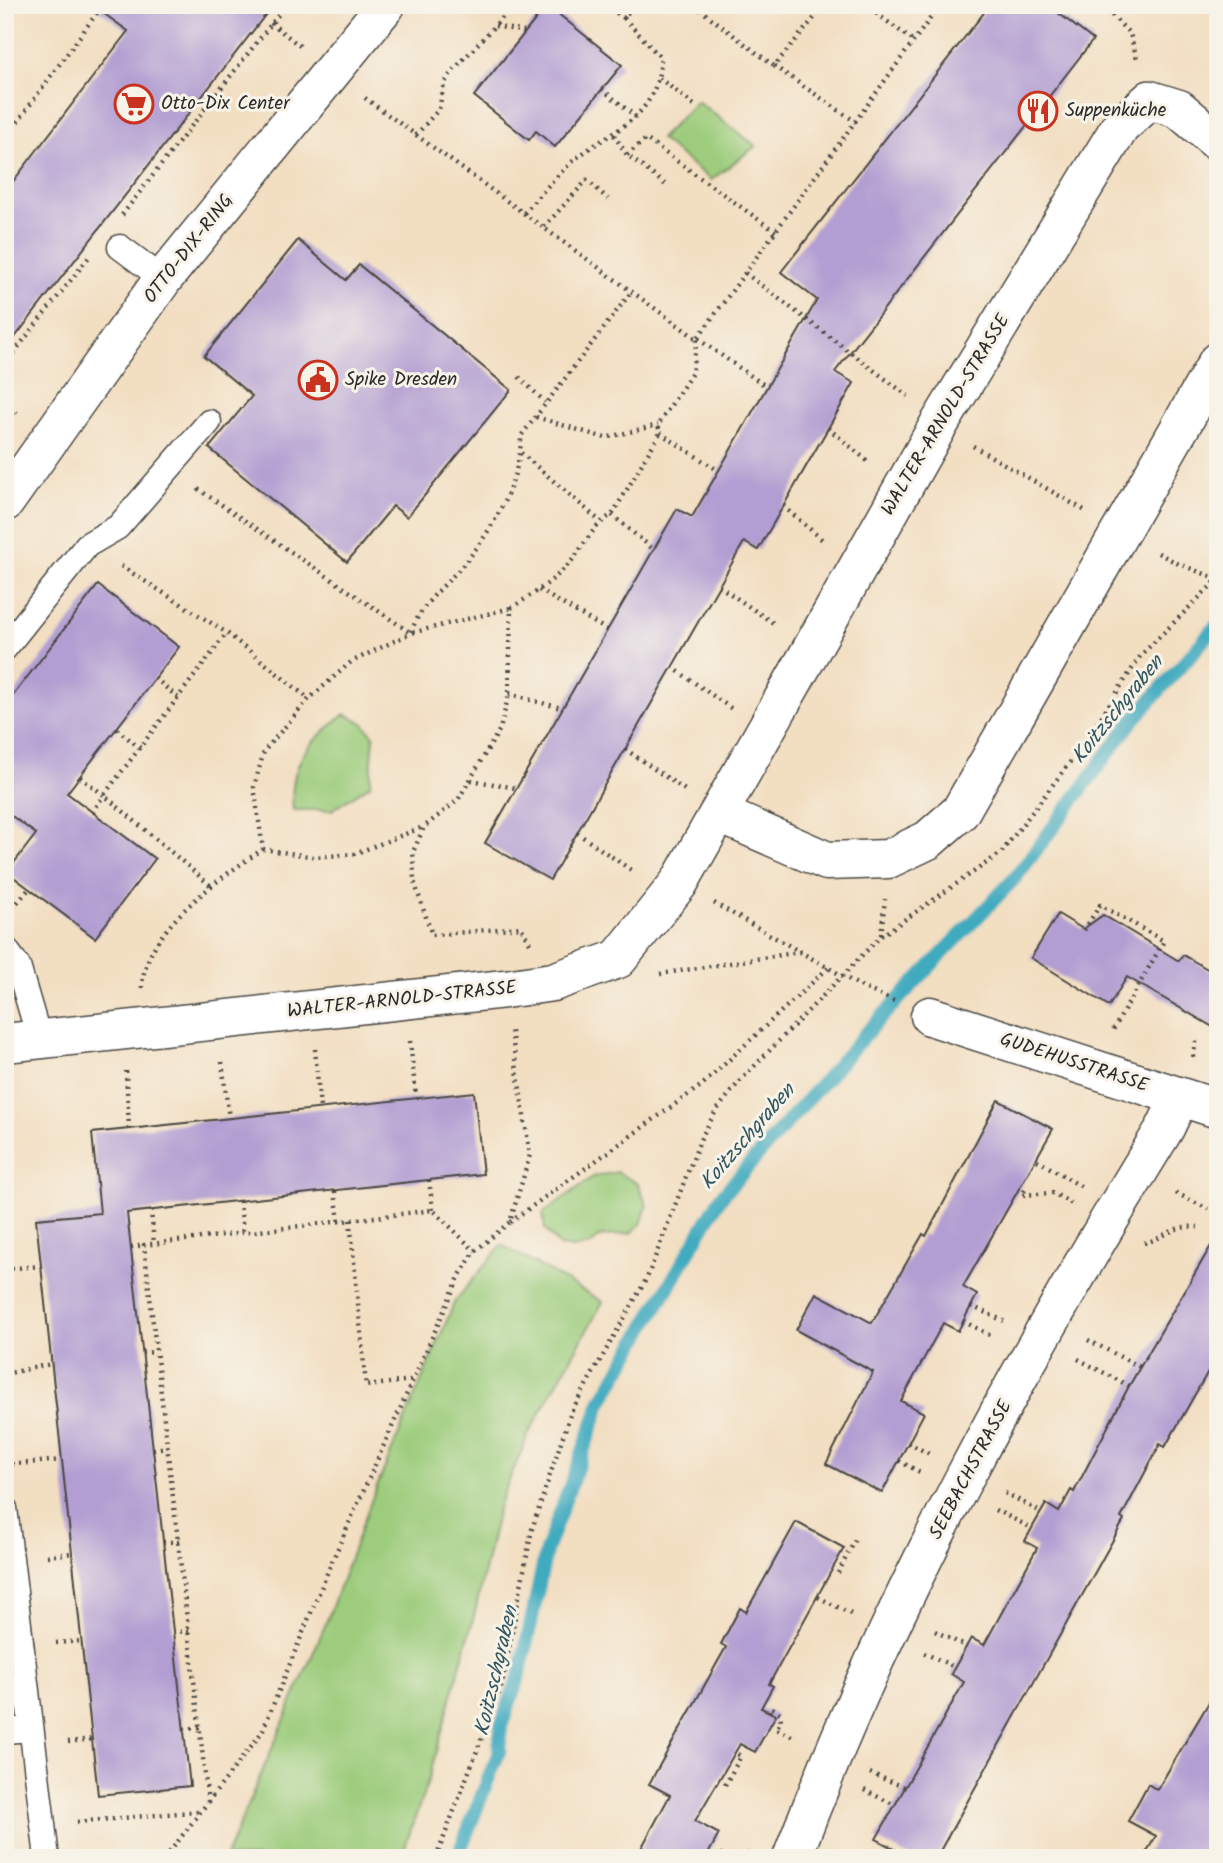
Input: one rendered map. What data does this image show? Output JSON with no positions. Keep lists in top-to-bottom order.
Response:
{
  "streets": {
    "street": [
      "OTTO-DIX-RING",
      "WALTER-ARNOLD-STRASSE",
      "GUDEHUSSTRASSE",
      "SEEBACHSTRASSE"
    ]
  },
  "crossings": [
    ["GUDEHUSSTRASSE", "SEEBACHSTRASSE"]
  ],
  "water": ["Koitzschgraben"],
  "places": {
    "supermarket": ["Otto-Dix Center"],
    "restaurant": ["Suppenküche"],
    "public building": ["Spike Dresden"]
  }
}
